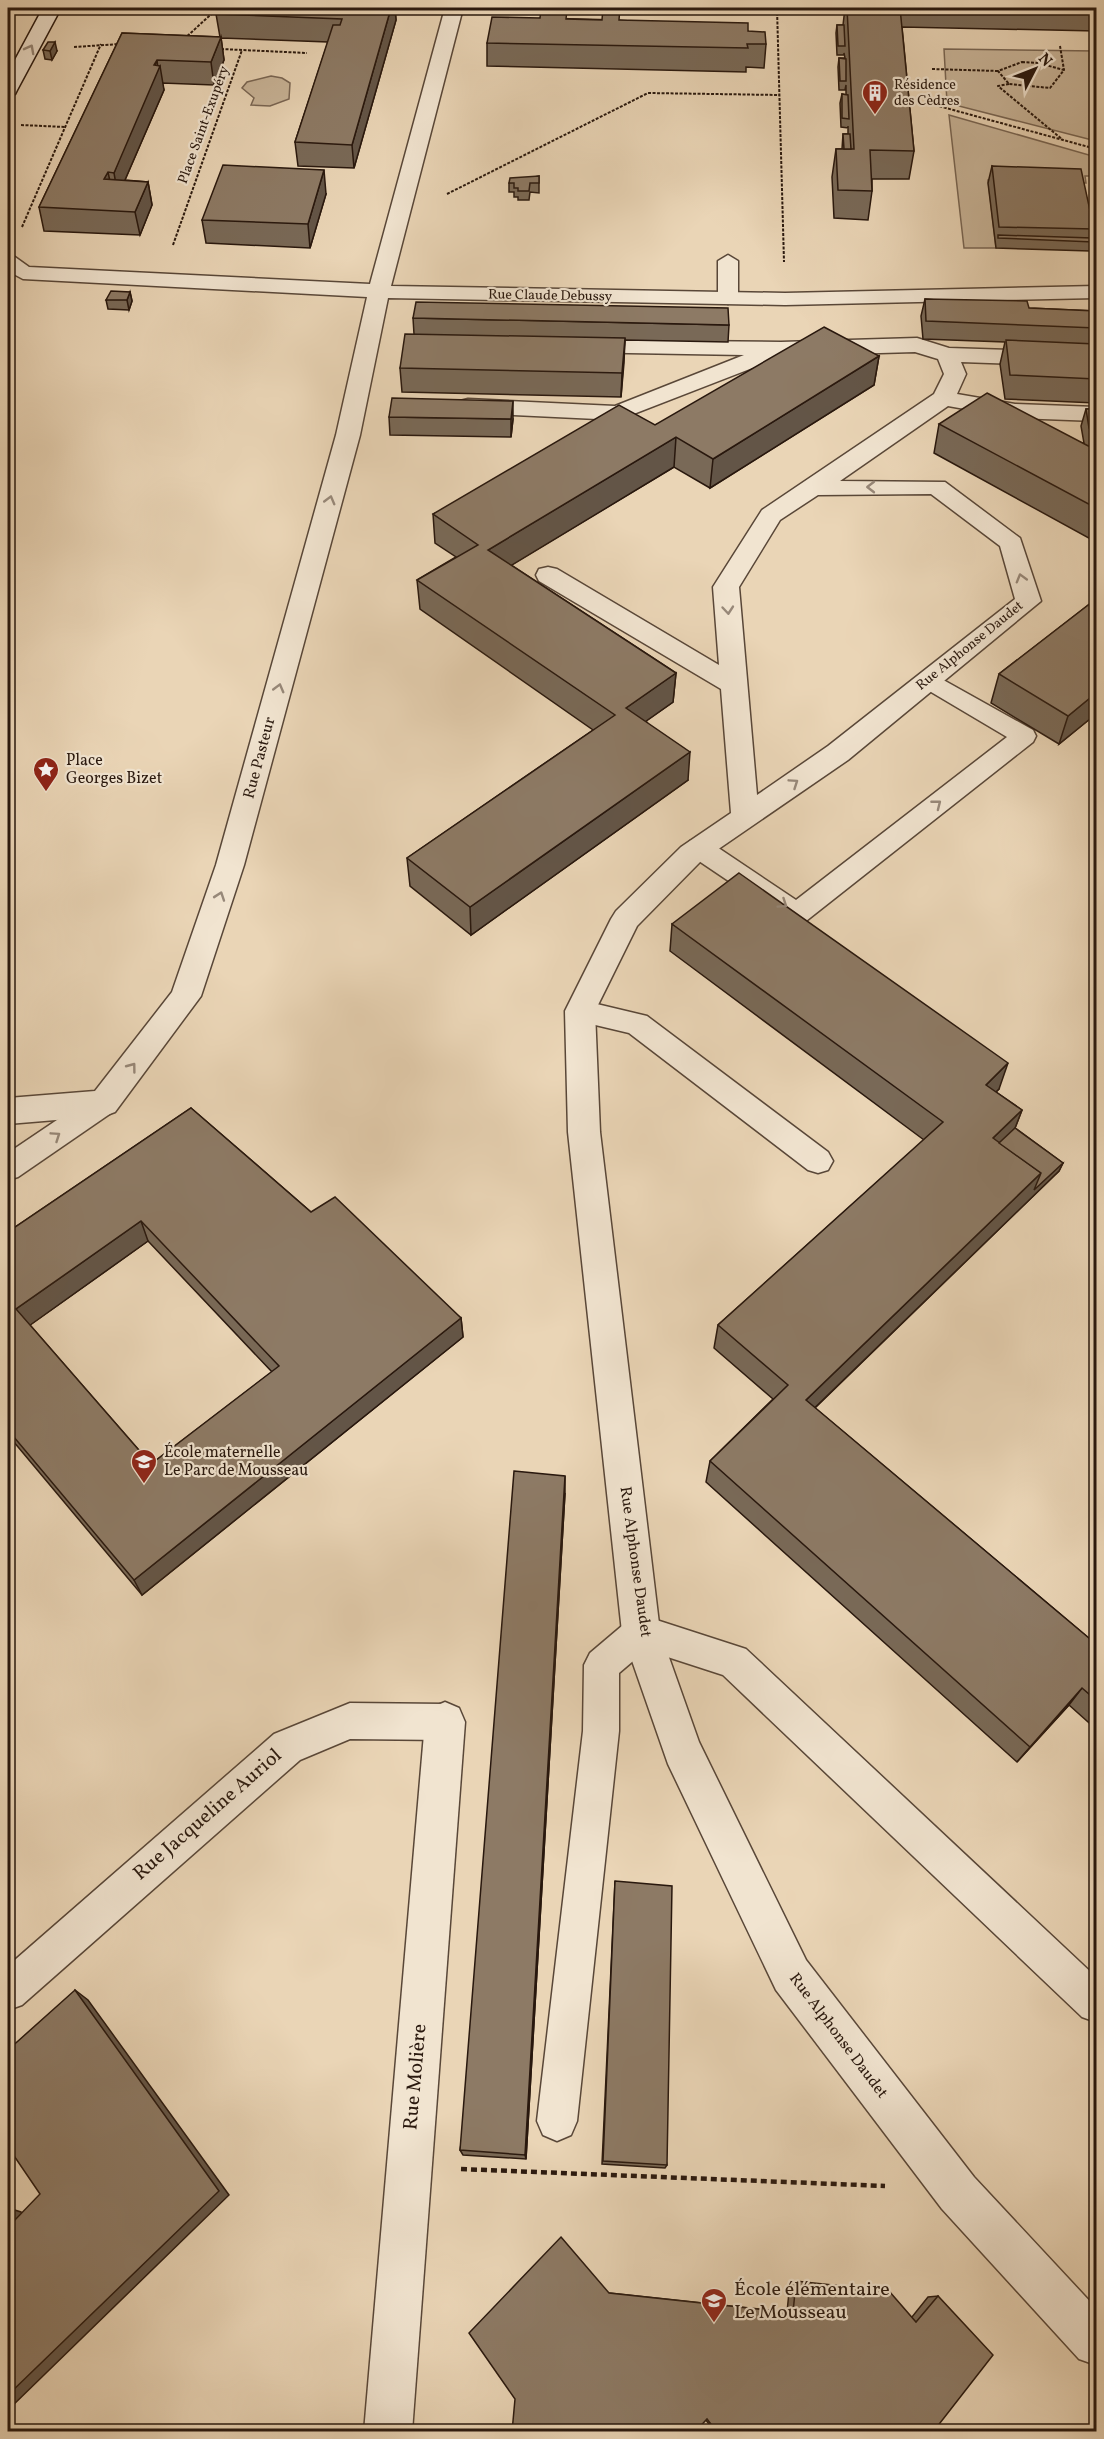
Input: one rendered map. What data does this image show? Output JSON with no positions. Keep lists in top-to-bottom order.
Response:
{
  "streets": {
    "street": [
      "Rue Claude Debussy",
      "Rue Alphonse Daudet",
      "Rue Pasteur",
      "Rue Molière"
    ],
    "lane": ["Rue Jacqueline Auriol"],
    "path": ["Place Saint-Exupéry"]
  },
  "crossings": [
    ["Rue Claude Debussy", "Rue Pasteur"],
    ["Rue Jacqueline Auriol", "Rue Molière"]
  ],
  "one_way": ["Rue Pasteur"],
  "places": {
    "building": ["Résidence des Cèdres"],
    "place": ["Place Georges Bizet"],
    "school or university": ["École maternelle Le Parc de Mousseau", "École élémentaire Le Mousseau"]
  },
  "north": "top right"
}
